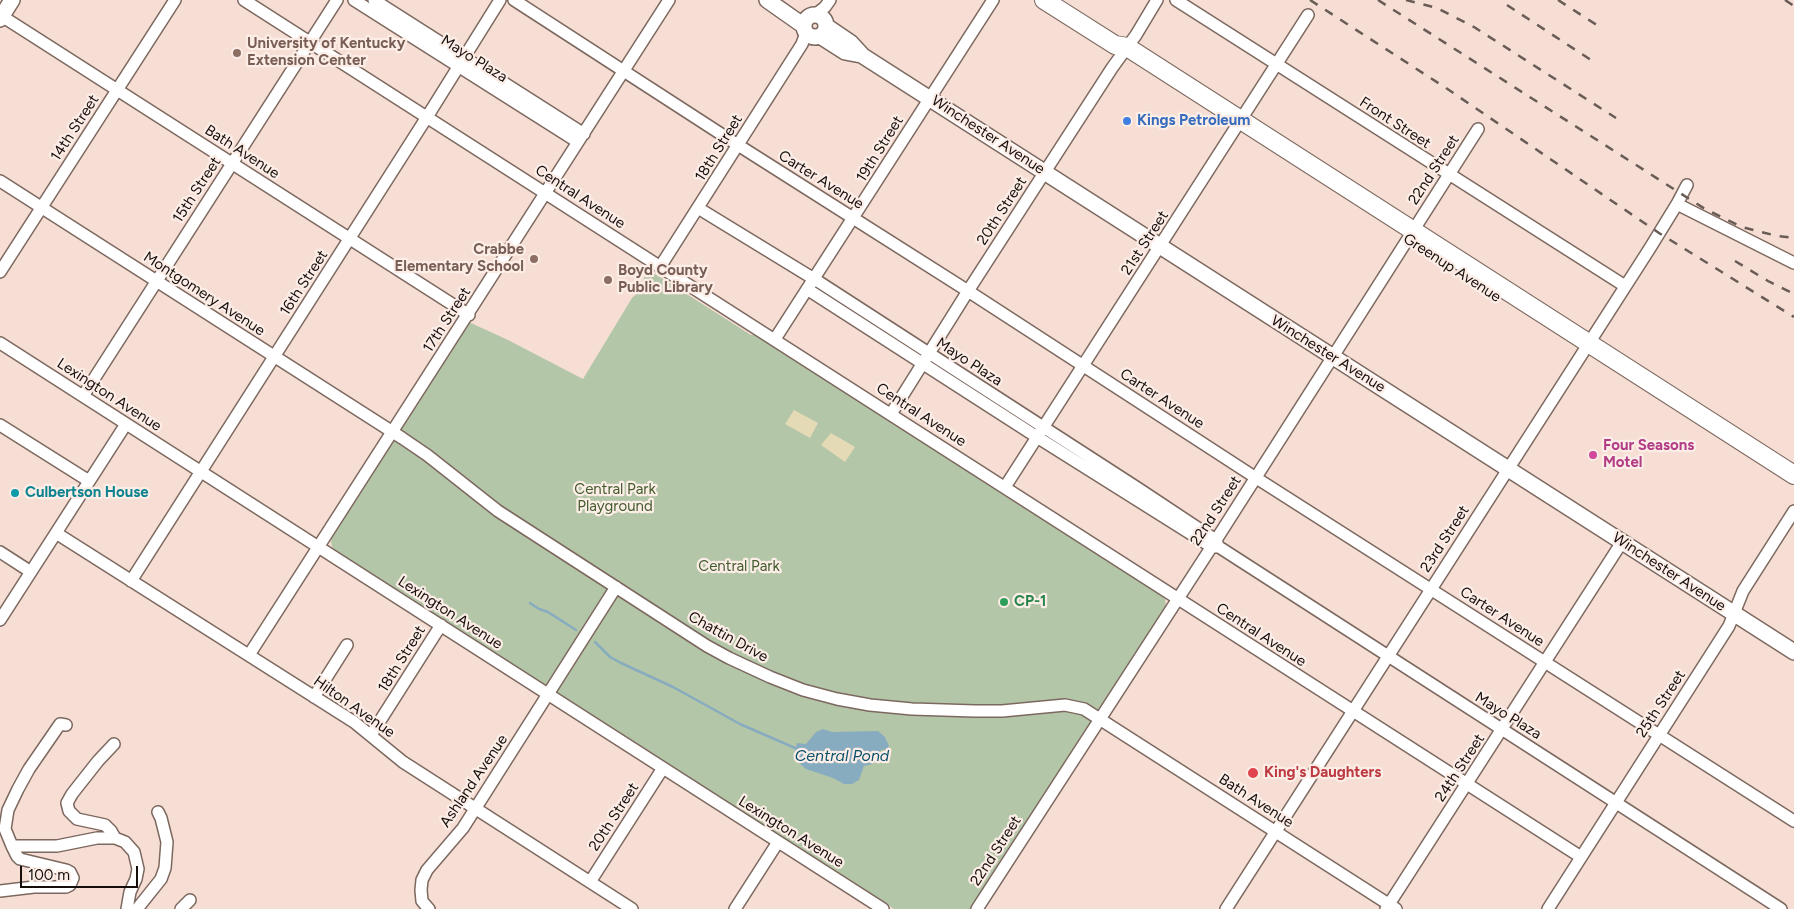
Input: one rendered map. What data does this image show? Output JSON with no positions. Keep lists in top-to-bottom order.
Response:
{
  "streets": {
    "highway": ["Greenup Avenue"],
    "main road": ["Winchester Avenue"],
    "street": [
      "Mayo Plaza",
      "Front Street",
      "14th Street",
      "18th Street",
      "19th Street",
      "Bath Avenue",
      "22nd Street",
      "Carter Avenue",
      "15th Street",
      "Central Avenue",
      "20th Street",
      "21st Street",
      "16th Street",
      "Montgomery Avenue",
      "17th Street",
      "Lexington Avenue",
      "23rd Street",
      "Chattin Drive",
      "25th Street",
      "Hilton Avenue",
      "24th Street",
      "Ashland Avenue"
    ]
  },
  "crossings": [
    ["Mayo Plaza", "18th Street"],
    ["Mayo Plaza", "19th Street"],
    ["Mayo Plaza", "22nd Street"],
    ["Mayo Plaza", "20th Street"],
    ["Mayo Plaza", "21st Street"],
    ["Mayo Plaza", "16th Street"],
    ["Mayo Plaza", "17th Street"],
    ["Mayo Plaza", "23rd Street"],
    ["Mayo Plaza", "25th Street"],
    ["Mayo Plaza", "24th Street"],
    ["Front Street", "22nd Street"],
    ["Front Street", "21st Street"],
    ["Front Street", "23rd Street"],
    ["14th Street", "Bath Avenue"],
    ["14th Street", "Montgomery Avenue"],
    ["Winchester Avenue", "18th Street"],
    ["Winchester Avenue", "19th Street"],
    ["Winchester Avenue", "22nd Street"],
    ["Winchester Avenue", "20th Street"],
    ["Winchester Avenue", "21st Street"],
    ["Winchester Avenue", "23rd Street"],
    ["Winchester Avenue", "25th Street"],
    ["Winchester Avenue", "24th Street"],
    ["18th Street", "Carter Avenue"],
    ["18th Street", "Central Avenue"],
    ["18th Street", "Lexington Avenue"],
    ["18th Street", "Hilton Avenue"],
    ["19th Street", "Carter Avenue"],
    ["19th Street", "Central Avenue"],
    ["Bath Avenue", "22nd Street"],
    ["Bath Avenue", "15th Street"],
    ["Bath Avenue", "16th Street"],
    ["Bath Avenue", "17th Street"],
    ["Bath Avenue", "23rd Street"],
    ["Bath Avenue", "Chattin Drive"],
    ["Bath Avenue", "24th Street"],
    ["22nd Street", "Carter Avenue"],
    ["22nd Street", "Central Avenue"],
    ["22nd Street", "Greenup Avenue"],
    ["22nd Street", "Chattin Drive"],
    ["Carter Avenue", "20th Street"],
    ["Carter Avenue", "21st Street"],
    ["Carter Avenue", "17th Street"],
    ["Carter Avenue", "23rd Street"],
    ["Carter Avenue", "25th Street"],
    ["Carter Avenue", "24th Street"],
    ["15th Street", "Central Avenue"],
    ["15th Street", "Montgomery Avenue"],
    ["15th Street", "Lexington Avenue"],
    ["Central Avenue", "20th Street"],
    ["Central Avenue", "21st Street"],
    ["Central Avenue", "16th Street"],
    ["Central Avenue", "17th Street"],
    ["Central Avenue", "23rd Street"],
    ["Central Avenue", "25th Street"],
    ["Central Avenue", "24th Street"],
    ["20th Street", "Greenup Avenue"],
    ["20th Street", "Lexington Avenue"],
    ["20th Street", "Hilton Avenue"],
    ["21st Street", "Greenup Avenue"],
    ["Greenup Avenue", "23rd Street"],
    ["16th Street", "Montgomery Avenue"],
    ["16th Street", "Lexington Avenue"],
    ["16th Street", "Hilton Avenue"],
    ["Montgomery Avenue", "17th Street"],
    ["Montgomery Avenue", "Chattin Drive"],
    ["17th Street", "Lexington Avenue"],
    ["17th Street", "Chattin Drive"],
    ["17th Street", "Hilton Avenue"],
    ["Lexington Avenue", "Ashland Avenue"],
    ["Chattin Drive", "Ashland Avenue"],
    ["Hilton Avenue", "Ashland Avenue"]
  ],
  "water": ["Central Pond"],
  "parks": ["Central Park Playground", "Central Park"],
  "places": [
    "University of Kentucky Extension Center",
    "Kings Petroleum",
    "Crabbe Elementary School",
    "Boyd County Public Library",
    "Four Seasons Motel",
    "Culbertson House",
    "CP-1",
    "King's Daughters"
  ],
  "scale_bar": "100 m"
}
